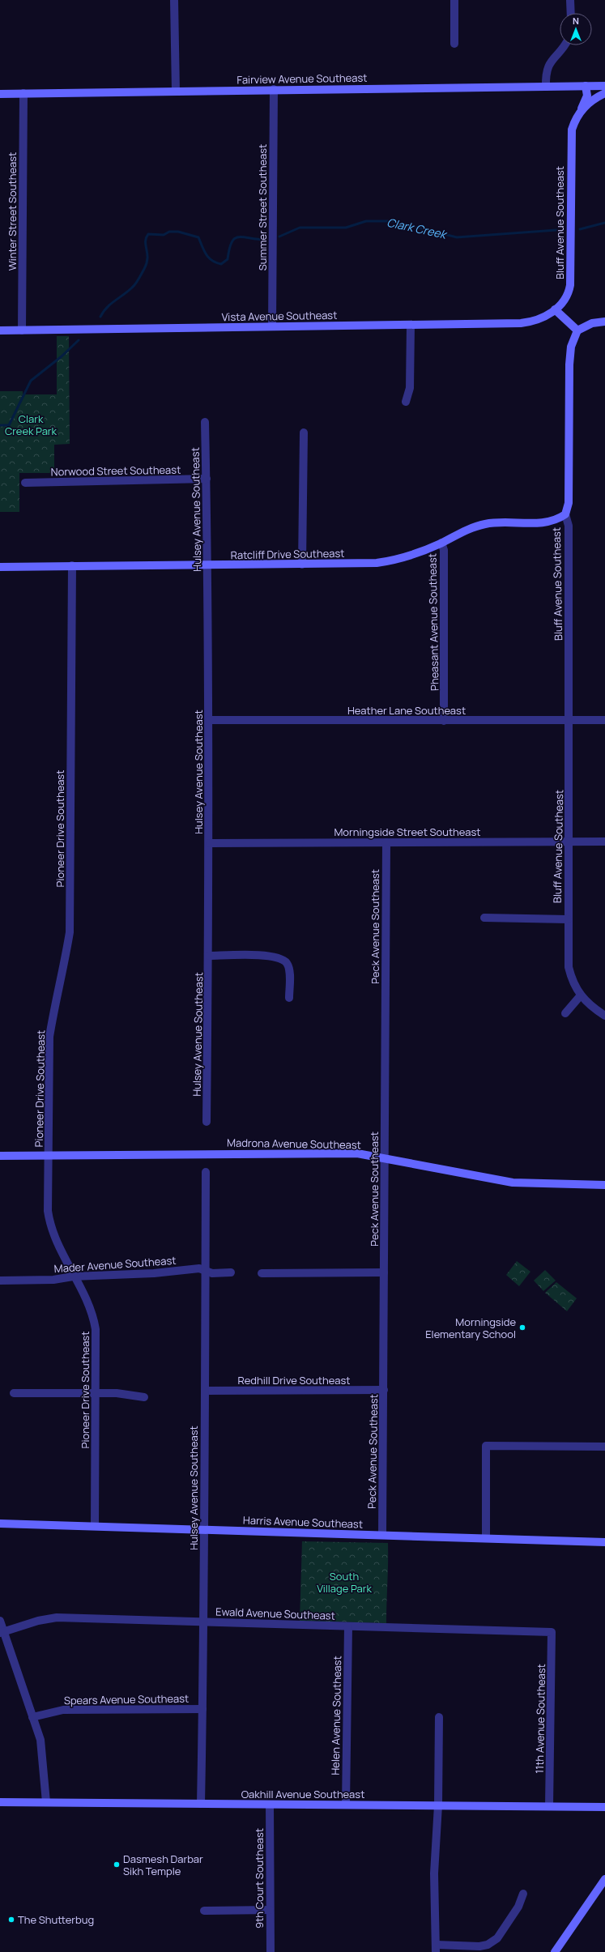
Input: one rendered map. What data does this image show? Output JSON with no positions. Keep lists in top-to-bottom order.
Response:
{
  "streets": {
    "main road": [
      "Fairview Avenue Southeast",
      "Bluff Avenue Southeast",
      "Vista Avenue Southeast",
      "Ratcliff Drive Southeast",
      "Madrona Avenue Southeast",
      "Harris Avenue Southeast",
      "Oakhill Avenue Southeast"
    ],
    "street": [
      "Summer Street Southeast",
      "Winter Street Southeast",
      "Norwood Street Southeast",
      "Hulsey Avenue Southeast",
      "Pheasant Avenue Southeast",
      "Heather Lane Southeast",
      "Pioneer Drive Southeast",
      "Morningside Street Southeast",
      "Peck Avenue Southeast",
      "Mader Avenue Southeast",
      "Redhill Drive Southeast",
      "Ewald Avenue Southeast",
      "Spears Avenue Southeast",
      "Helen Avenue Southeast",
      "11th Avenue Southeast",
      "9th Court Southeast"
    ]
  },
  "crossings": [
    ["Fairview Avenue Southeast", "Summer Street Southeast"],
    ["Fairview Avenue Southeast", "Winter Street Southeast"],
    ["Summer Street Southeast", "Vista Avenue Southeast"],
    ["Winter Street Southeast", "Vista Avenue Southeast"],
    ["Bluff Avenue Southeast", "Vista Avenue Southeast"],
    ["Bluff Avenue Southeast", "Ratcliff Drive Southeast"],
    ["Bluff Avenue Southeast", "Heather Lane Southeast"],
    ["Bluff Avenue Southeast", "Morningside Street Southeast"],
    ["Norwood Street Southeast", "Hulsey Avenue Southeast"],
    ["Hulsey Avenue Southeast", "Ratcliff Drive Southeast"],
    ["Hulsey Avenue Southeast", "Heather Lane Southeast"],
    ["Hulsey Avenue Southeast", "Morningside Street Southeast"],
    ["Hulsey Avenue Southeast", "Mader Avenue Southeast"],
    ["Hulsey Avenue Southeast", "Redhill Drive Southeast"],
    ["Hulsey Avenue Southeast", "Harris Avenue Southeast"],
    ["Hulsey Avenue Southeast", "Ewald Avenue Southeast"],
    ["Hulsey Avenue Southeast", "Spears Avenue Southeast"],
    ["Hulsey Avenue Southeast", "Oakhill Avenue Southeast"],
    ["Ratcliff Drive Southeast", "Pheasant Avenue Southeast"],
    ["Ratcliff Drive Southeast", "Pioneer Drive Southeast"],
    ["Pheasant Avenue Southeast", "Heather Lane Southeast"],
    ["Pioneer Drive Southeast", "Madrona Avenue Southeast"],
    ["Pioneer Drive Southeast", "Mader Avenue Southeast"],
    ["Pioneer Drive Southeast", "Harris Avenue Southeast"],
    ["Morningside Street Southeast", "Peck Avenue Southeast"],
    ["Peck Avenue Southeast", "Madrona Avenue Southeast"],
    ["Peck Avenue Southeast", "Redhill Drive Southeast"],
    ["Peck Avenue Southeast", "Harris Avenue Southeast"],
    ["Ewald Avenue Southeast", "Helen Avenue Southeast"],
    ["Ewald Avenue Southeast", "11th Avenue Southeast"],
    ["Helen Avenue Southeast", "Oakhill Avenue Southeast"],
    ["11th Avenue Southeast", "Oakhill Avenue Southeast"],
    ["Oakhill Avenue Southeast", "9th Court Southeast"]
  ],
  "water": ["Clark Creek"],
  "parks": ["Clark Creek Park", "South Village Park"],
  "places": ["Morningside Elementary School", "Dasmesh Darbar Sikh Temple", "The Shutterbug"],
  "north": "top"
}
